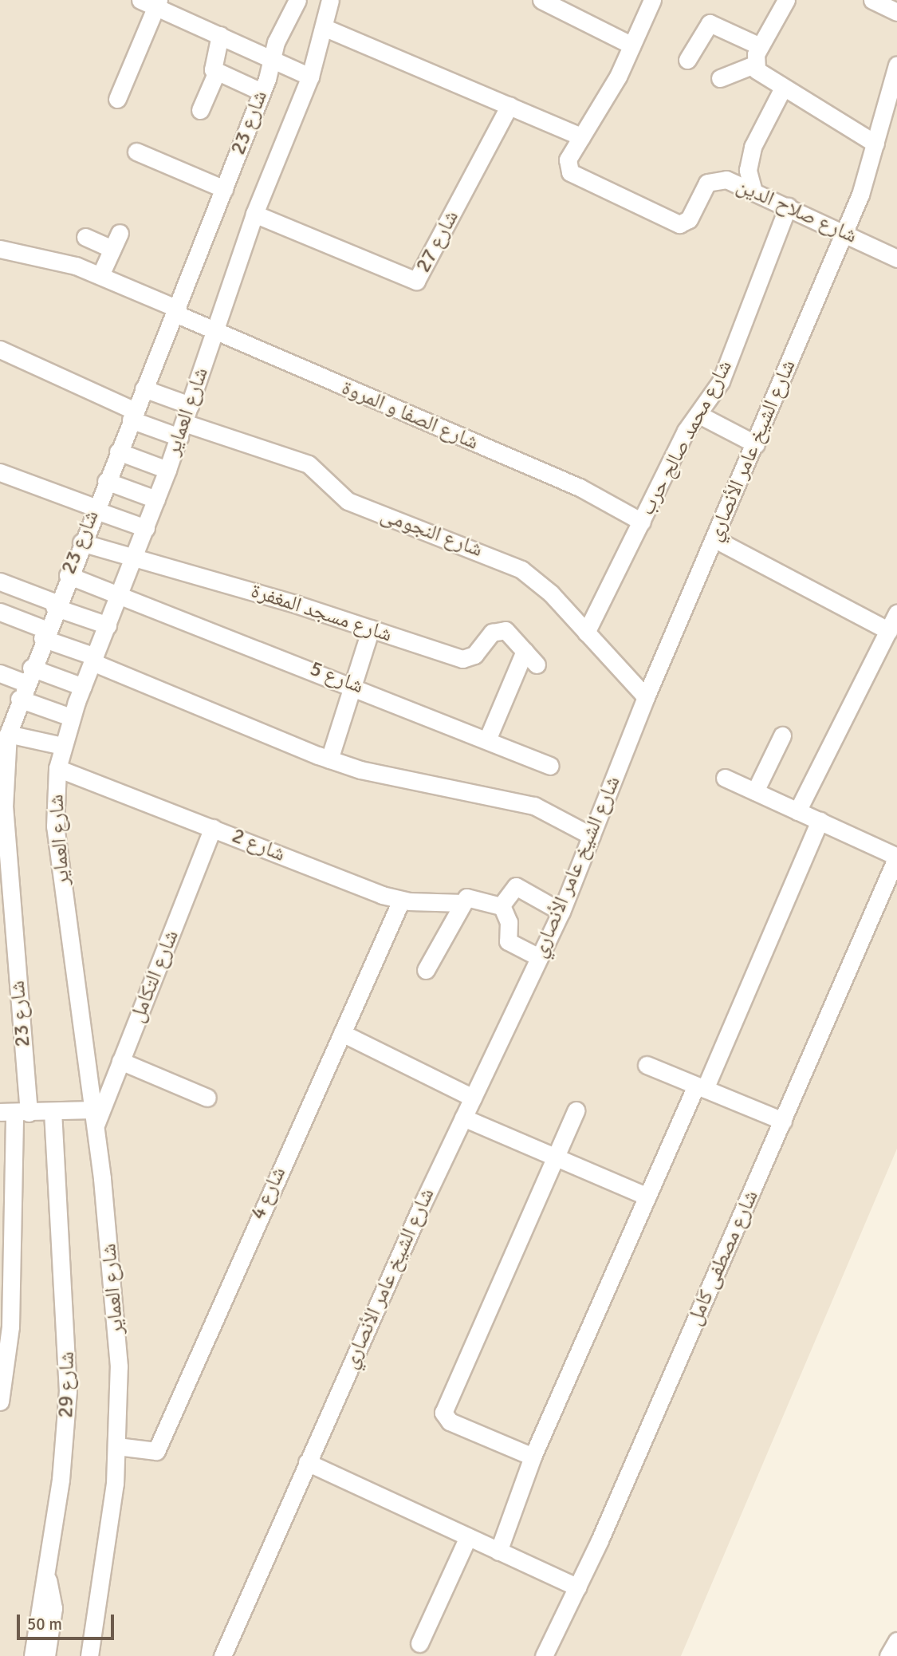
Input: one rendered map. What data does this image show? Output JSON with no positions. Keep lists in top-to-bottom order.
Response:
{
  "streets": {
    "street": [
      "شارع 23",
      "شارع صلاح الدين",
      "شارع 27",
      "شارع العماير",
      "شارع الصفا و المروة",
      "شارع محمد صالح حرب",
      "شارع الشيخ عامر الأنصاري",
      "شارع النجومى",
      "شارع مسجد المغفرة",
      "شارع 5",
      "شارع 2",
      "شارع التكامل",
      "شارع 4",
      "شارع مصطفى كامل",
      "شارع 29"
    ]
  },
  "crossings": [
    ["شارع 23", "شارع الصفا و المروة"],
    ["شارع 23", "شارع النجومى"],
    ["شارع 23", "شارع مسجد المغفرة"],
    ["شارع 23", "شارع 5"],
    ["شارع صلاح الدين", "شارع محمد صالح حرب"],
    ["شارع صلاح الدين", "شارع الشيخ عامر الأنصاري"],
    ["شارع 27", "شارع العماير"],
    ["شارع العماير", "شارع الصفا و المروة"],
    ["شارع العماير", "شارع النجومى"],
    ["شارع العماير", "شارع مسجد المغفرة"],
    ["شارع العماير", "شارع 5"],
    ["شارع العماير", "شارع 2"],
    ["شارع العماير", "شارع التكامل"],
    ["شارع العماير", "شارع 4"],
    ["شارع الصفا و المروة", "شارع محمد صالح حرب"],
    ["شارع محمد صالح حرب", "شارع النجومى"],
    ["شارع الشيخ عامر الأنصاري", "شارع النجومى"],
    ["شارع 2", "شارع التكامل"],
    ["شارع 2", "شارع 4"]
  ],
  "scale_bar": "50 m"
}
